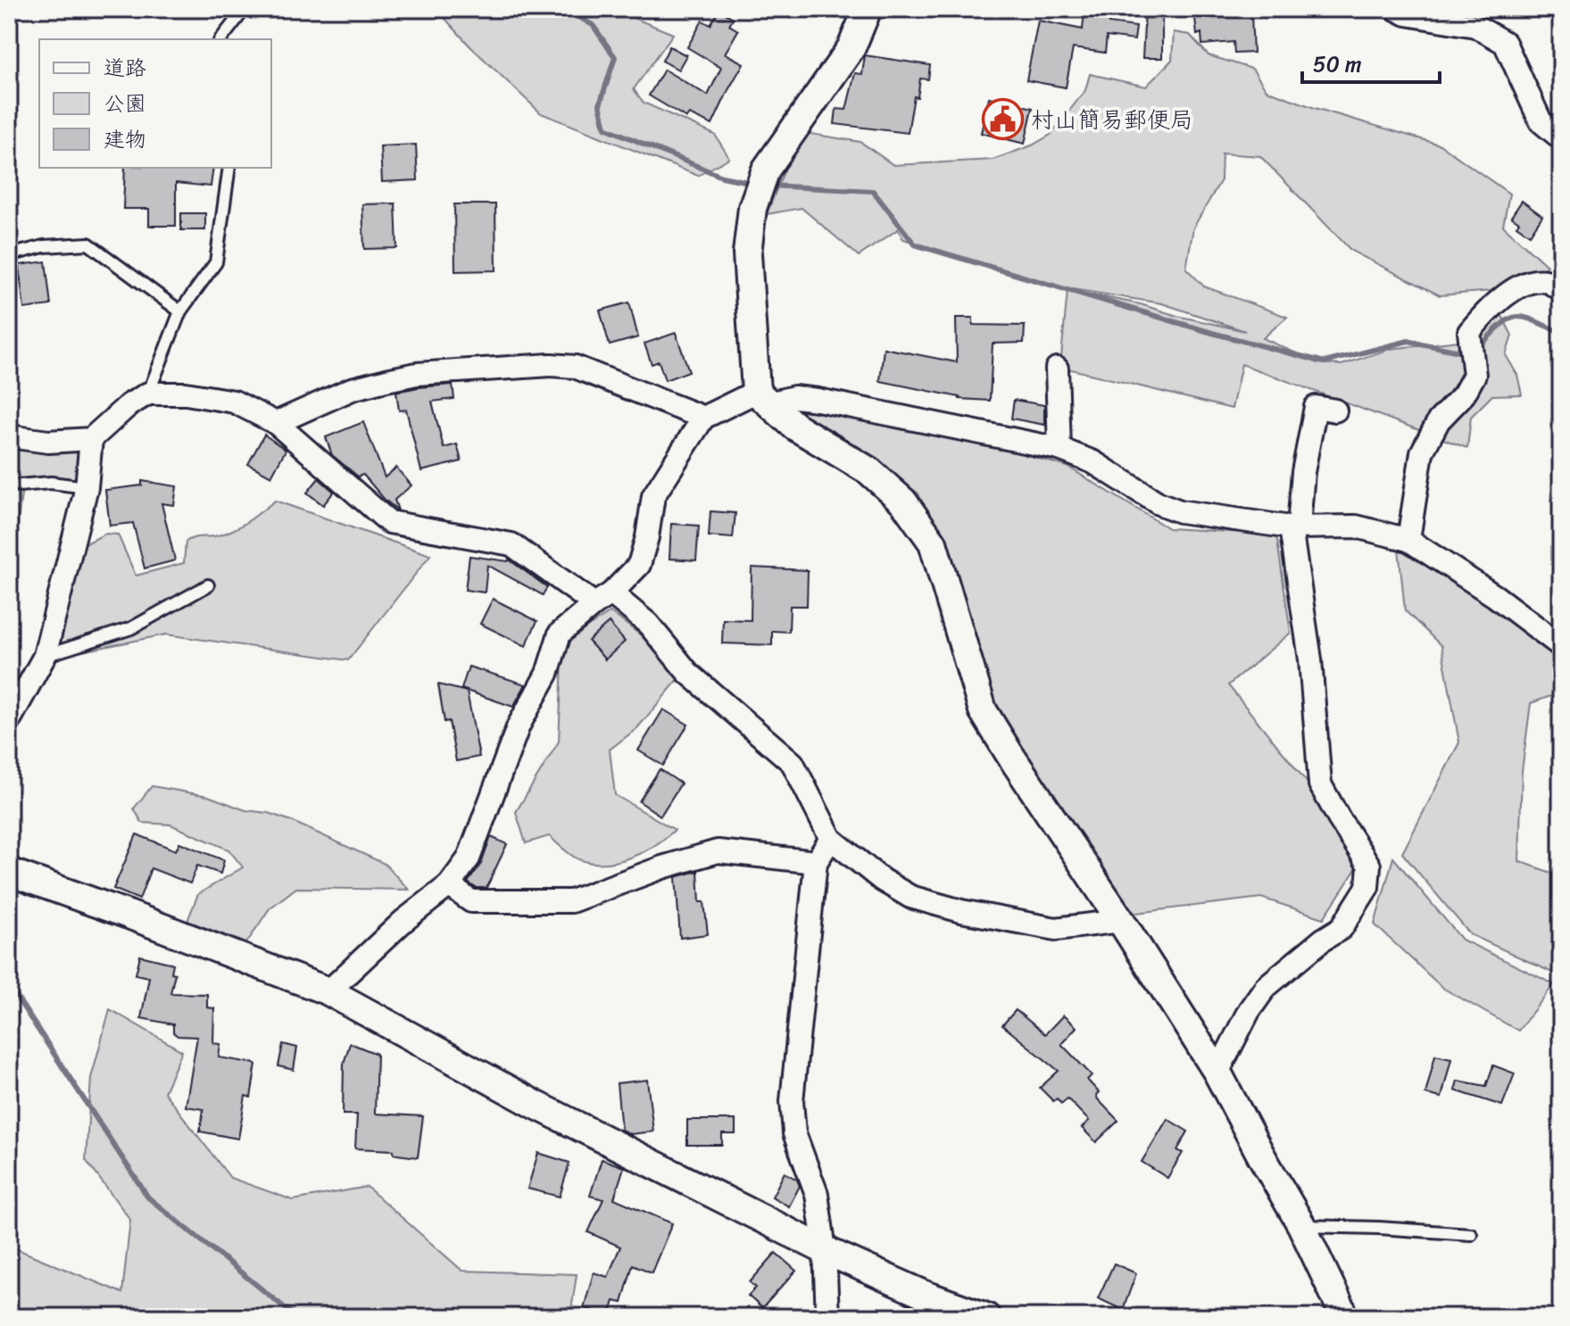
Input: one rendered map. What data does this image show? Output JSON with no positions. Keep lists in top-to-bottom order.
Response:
{
  "places": {
    "public building": ["村山簡易郵便局"]
  },
  "legend": ["道路", "公園", "建物"],
  "scale_bar": "50 m"
}
